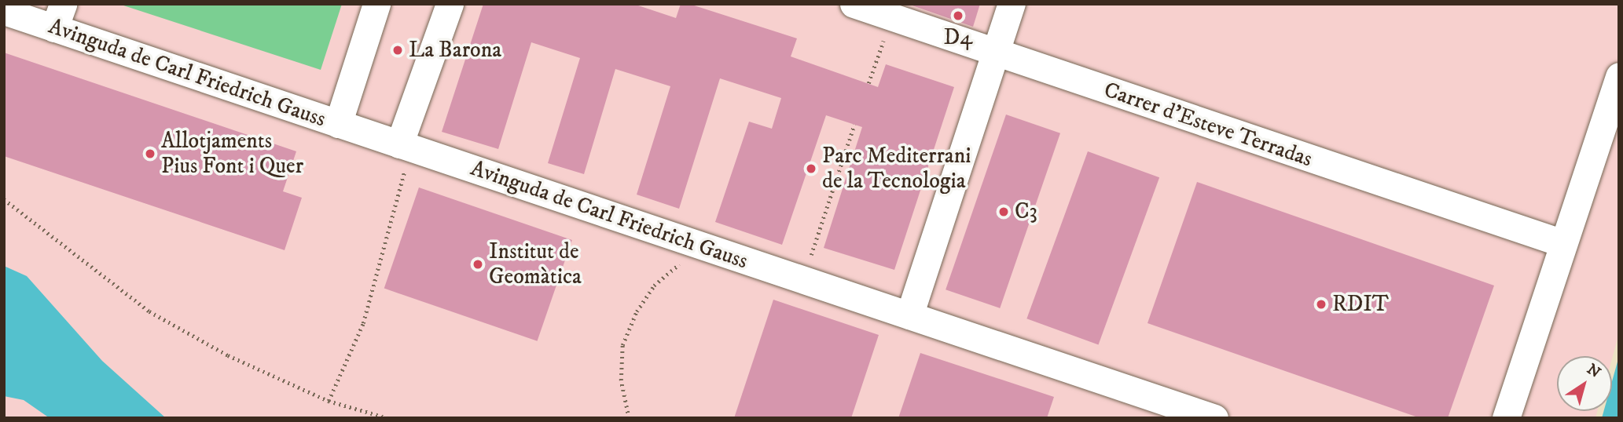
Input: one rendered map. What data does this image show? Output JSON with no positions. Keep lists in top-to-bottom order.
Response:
{
  "streets": {
    "street": ["Avinguda de Carl Friedrich Gauss", "Carrer d'Esteve Terradas"]
  },
  "places": [
    "D4",
    "La Barona",
    "Allotjaments Pius Font i Quer",
    "Parc Mediterrani de la Tecnologia",
    "C3",
    "Institut de Geomàtica",
    "RDIT"
  ],
  "north": "top right"
}
